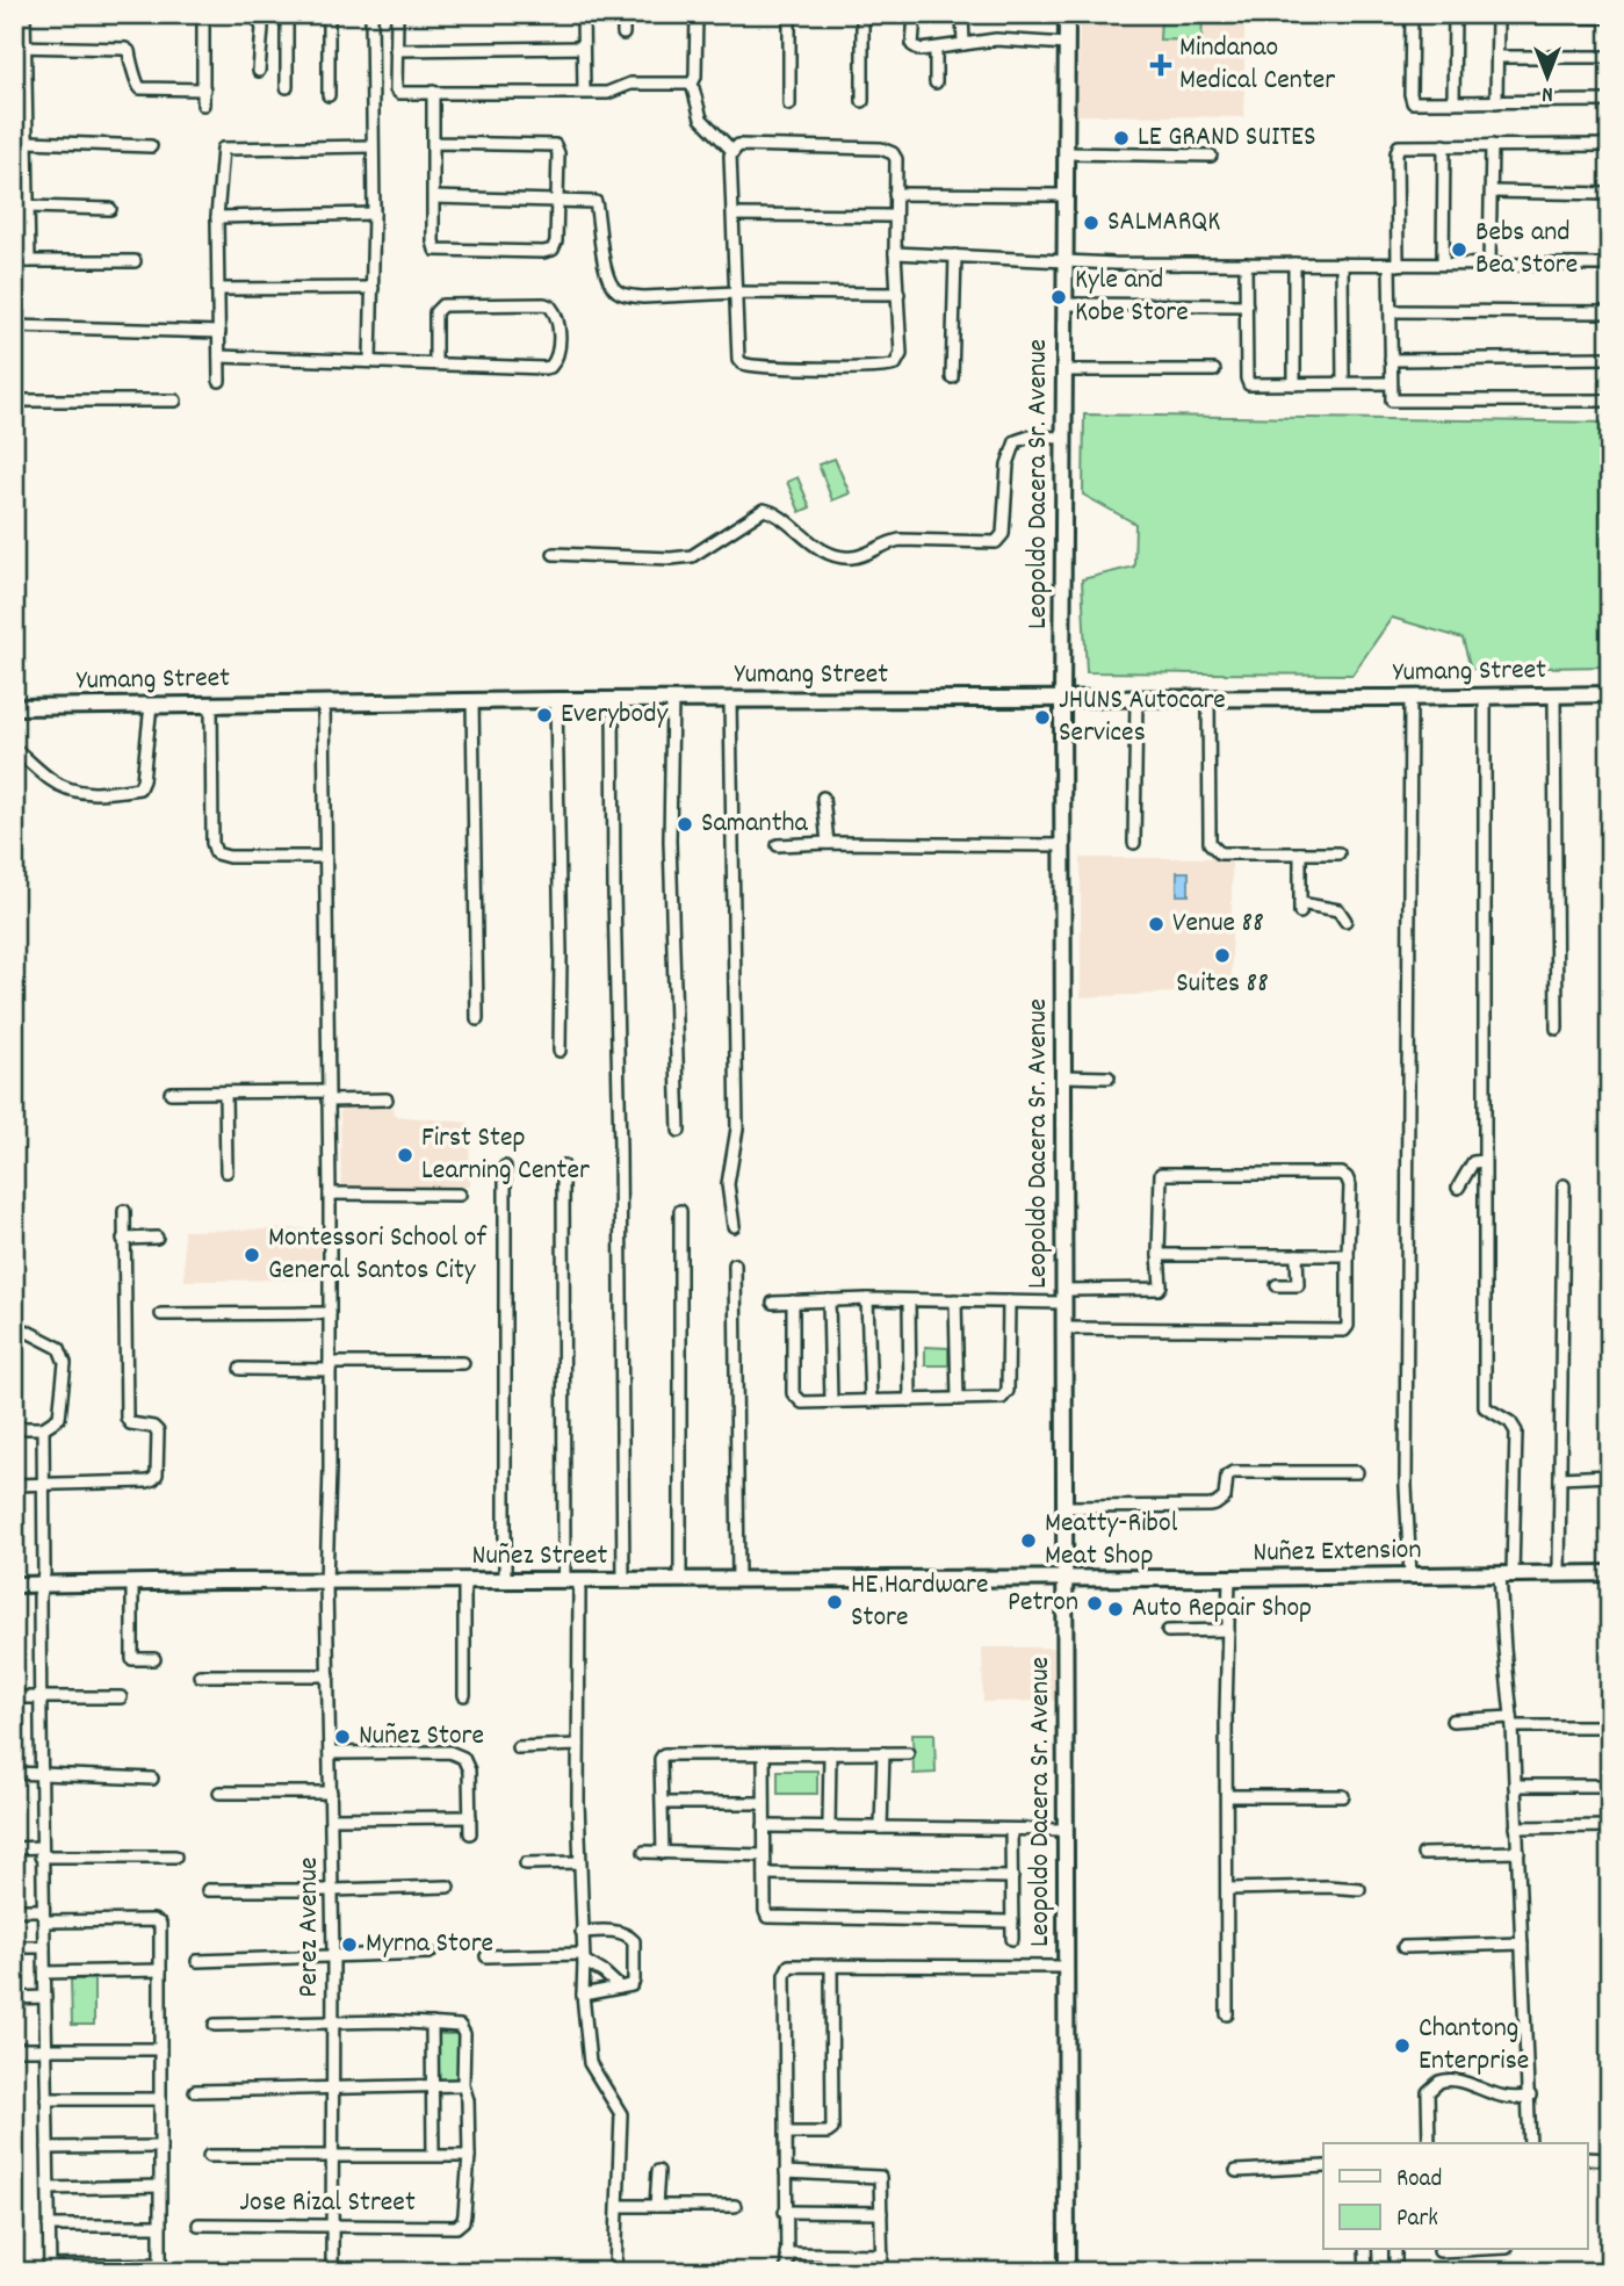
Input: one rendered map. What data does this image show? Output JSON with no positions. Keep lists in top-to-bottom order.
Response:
{
  "streets": {
    "main road": [
      "Leopoldo Dacera Sr. Avenue",
      "Yumang Street",
      "Nuñez Extension",
      "Nuñez Street"
    ],
    "street": ["Perez Avenue", "Jose Rizal Street"]
  },
  "crossings": [
    ["Leopoldo Dacera Sr. Avenue", "Yumang Street"],
    ["Leopoldo Dacera Sr. Avenue", "Nuñez Extension"],
    ["Leopoldo Dacera Sr. Avenue", "Nuñez Street"],
    ["Yumang Street", "Perez Avenue"],
    ["Nuñez Extension", "Nuñez Street"],
    ["Nuñez Street", "Perez Avenue"],
    ["Perez Avenue", "Jose Rizal Street"]
  ],
  "places": {
    "health": ["Mindanao Medical Center"],
    "other": [
      "LE GRAND SUITES",
      "SALMARQK",
      "Bebs and Bea Store",
      "Kyle and Kobe Store",
      "Everybody",
      "JHUNS Autocare Services",
      "Samantha",
      "Venue 88",
      "Suites 88",
      "First Step Learning Center",
      "Montessori School of General Santos City",
      "Meatty-Ribol Meat Shop",
      "HE Hardware Store",
      "Petron",
      "Auto Repair Shop",
      "Nuñez Store",
      "Myrna Store",
      "Chantong Enterprise"
    ]
  },
  "legend": ["Road", "Park"],
  "north": "bottom"
}
